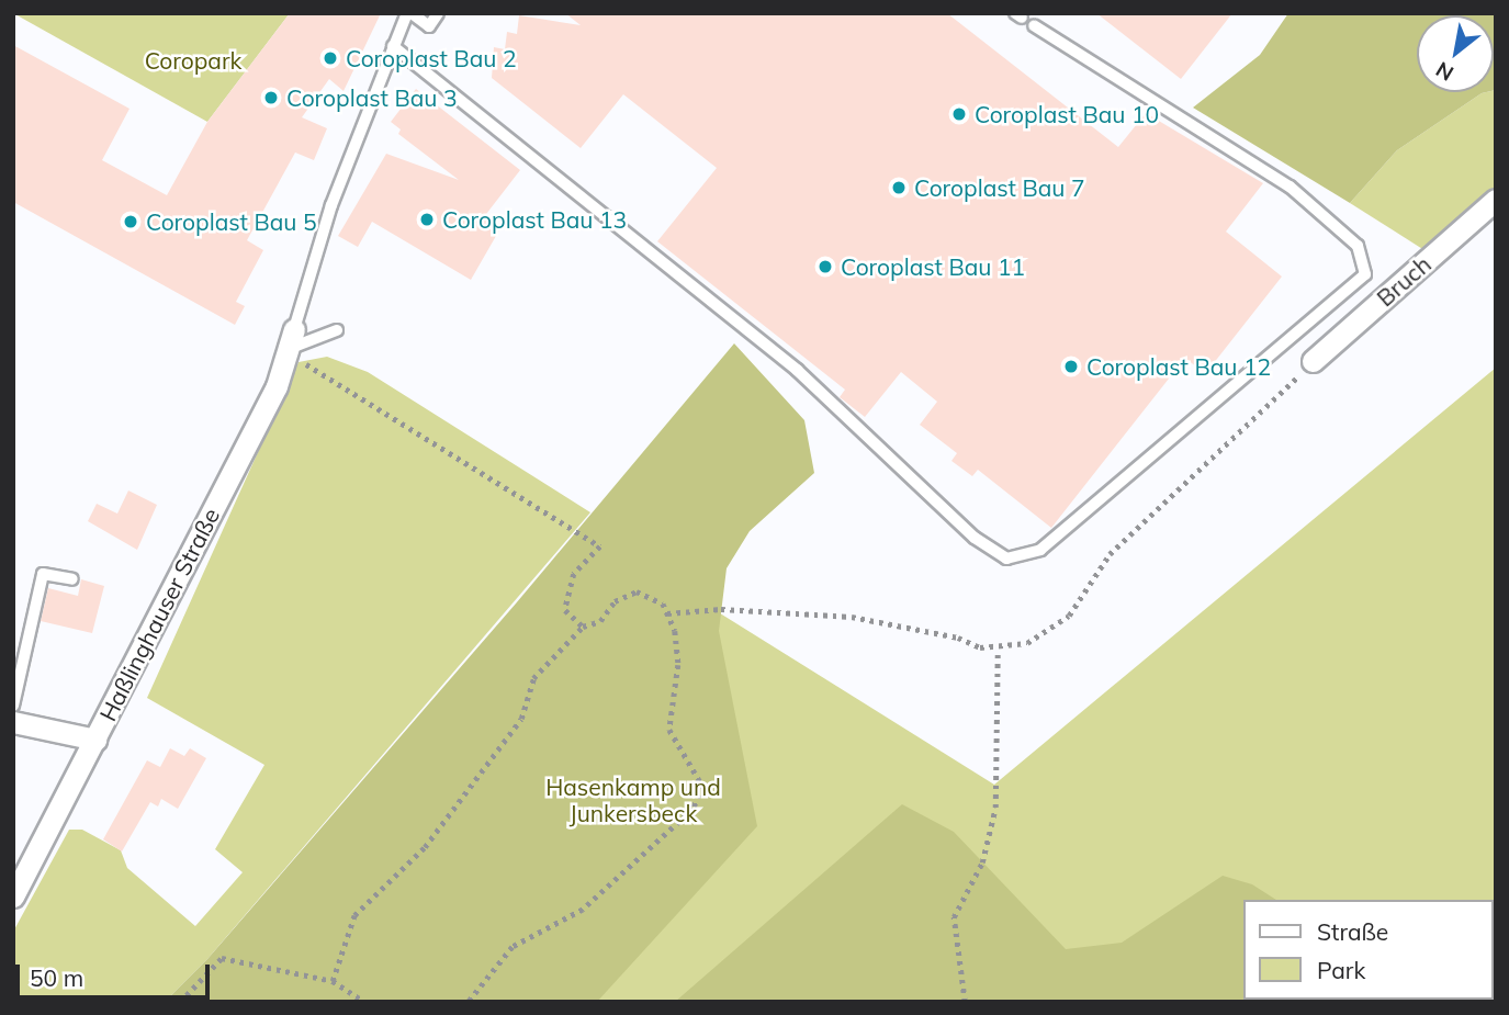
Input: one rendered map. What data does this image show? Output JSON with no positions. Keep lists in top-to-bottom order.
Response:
{
  "streets": {
    "street": ["Bruch", "Haßlinghauser Straße"]
  },
  "parks": ["Coropark", "Hasenkamp und Junkersbeck"],
  "places": [
    "Coroplast Bau 2",
    "Coroplast Bau 3",
    "Coroplast Bau 10",
    "Coroplast Bau 7",
    "Coroplast Bau 13",
    "Coroplast Bau 5",
    "Coroplast Bau 11",
    "Coroplast Bau 12"
  ],
  "legend": ["Straße", "Park"],
  "scale_bar": "50 m",
  "north": "bottom left"
}
